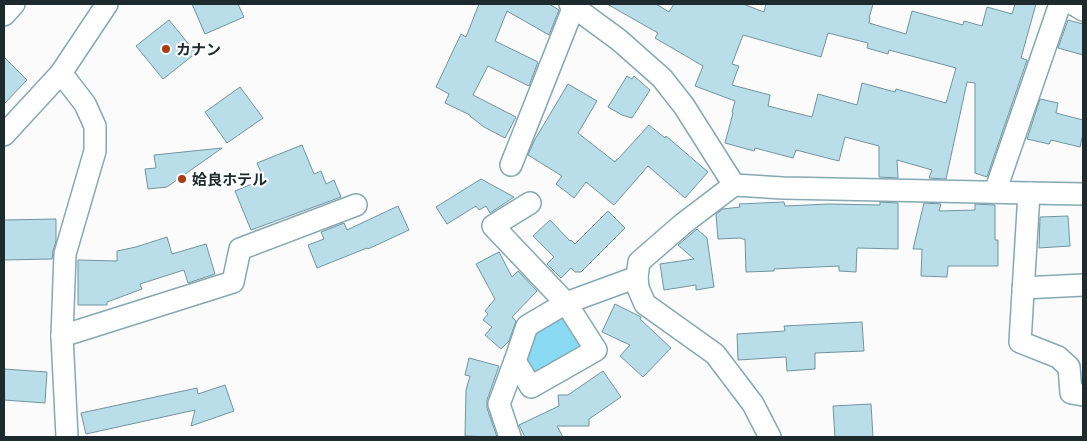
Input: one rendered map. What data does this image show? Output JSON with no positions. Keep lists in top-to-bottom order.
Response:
{
  "places": ["カナン", "姶良ホテル"]
}
